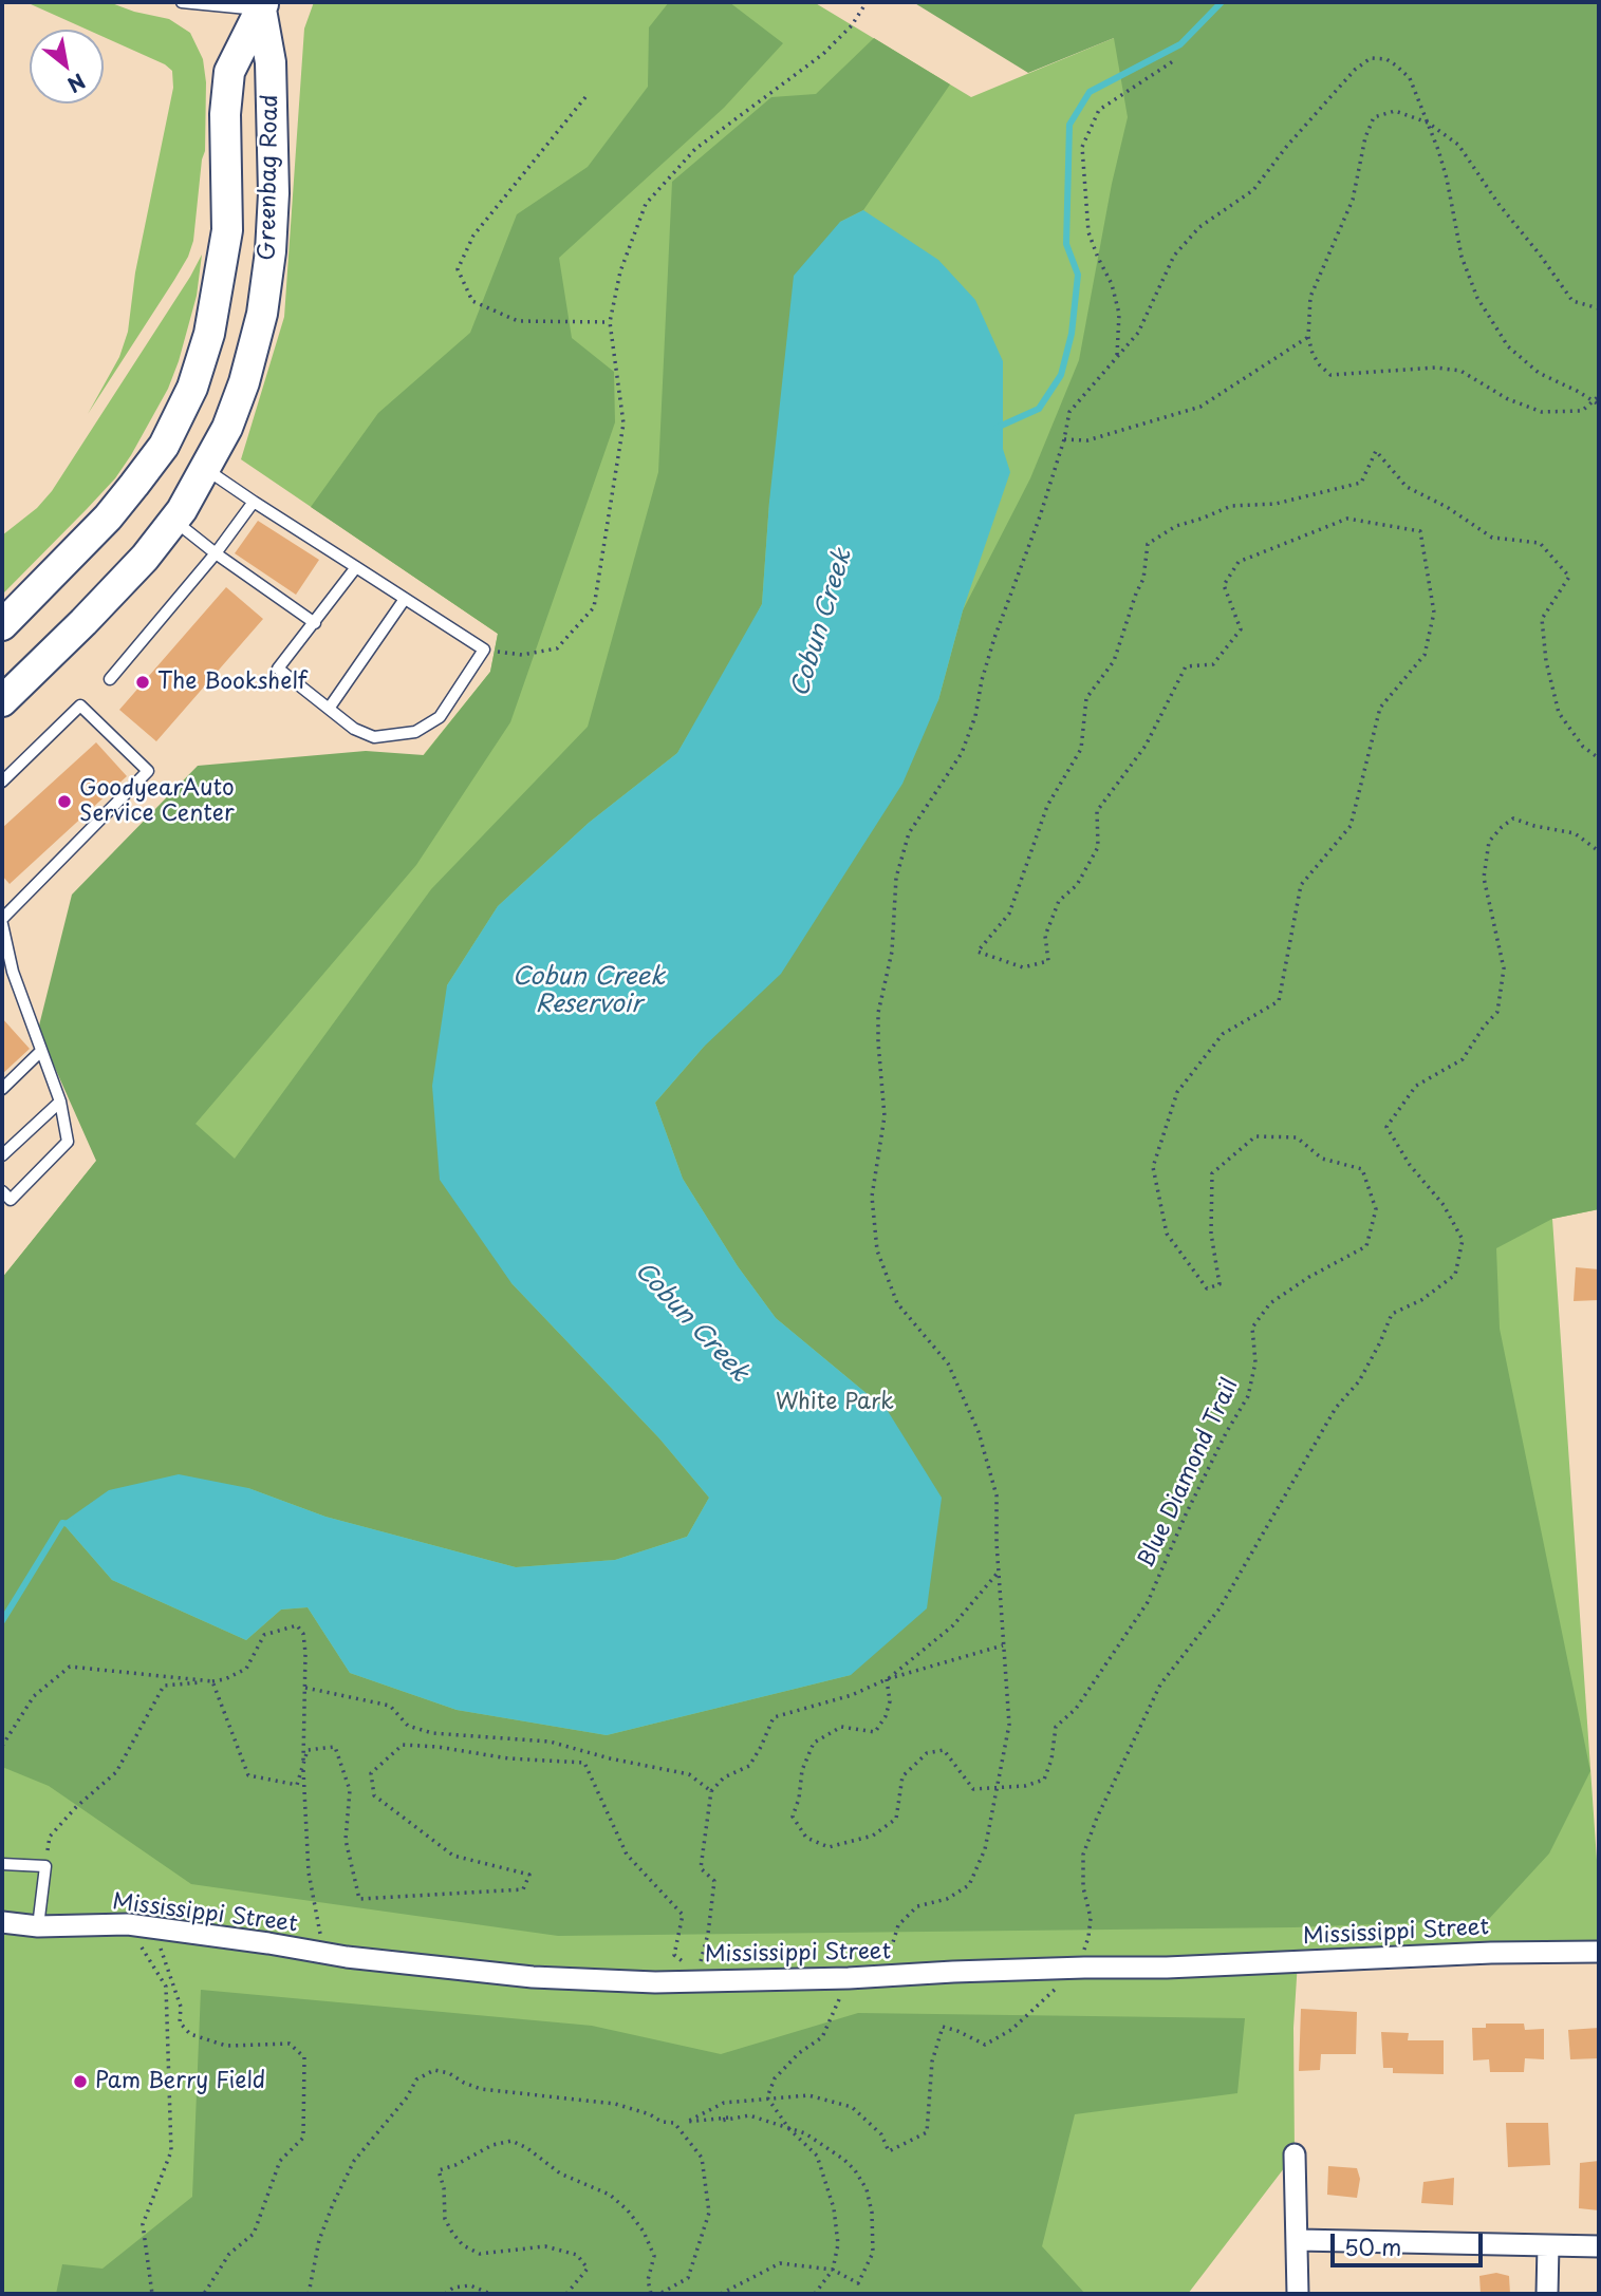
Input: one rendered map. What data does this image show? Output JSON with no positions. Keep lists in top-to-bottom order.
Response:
{
  "streets": {
    "main road": ["Greenbag Road"],
    "street": ["Mississippi Street"],
    "path": ["Blue Diamond Trail"]
  },
  "water": ["Cobun Creek", "Cobun Creek Reservoir"],
  "parks": ["White Park"],
  "places": ["The Bookshelf", "GoodyearAuto Service Center", "Pam Berry Field"],
  "scale_bar": "50 m",
  "north": "bottom right"
}
